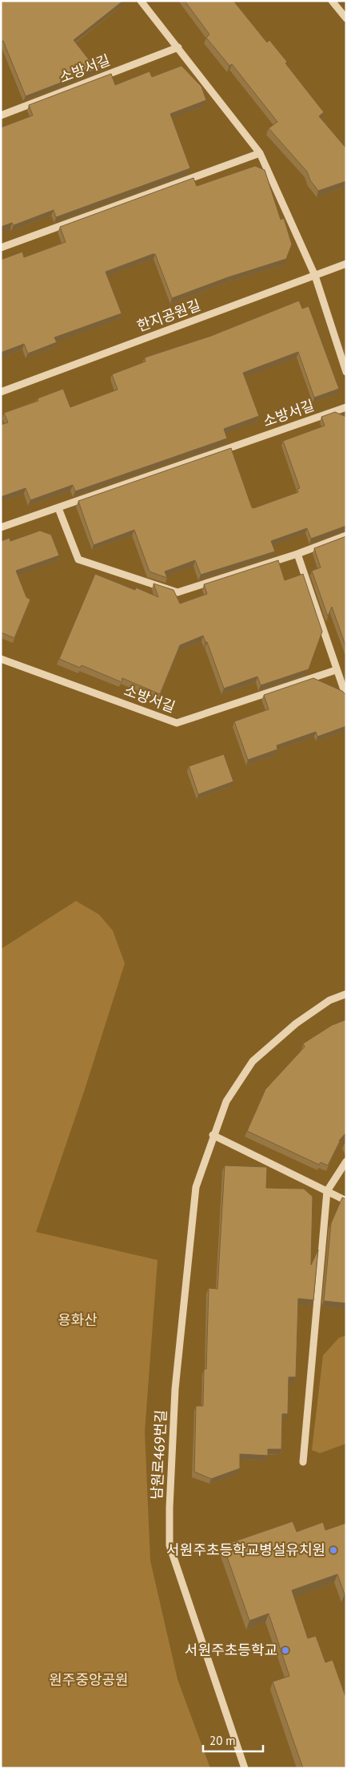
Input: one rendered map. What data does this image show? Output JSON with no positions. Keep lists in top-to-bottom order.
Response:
{
  "streets": {
    "street": ["소방서길", "한지공원길", "남원로469번길"]
  },
  "parks": ["용화산", "원주중앙공원"],
  "places": ["서원주초등학교병설유치원", "서원주초등학교"],
  "scale_bar": "20 m"
}
